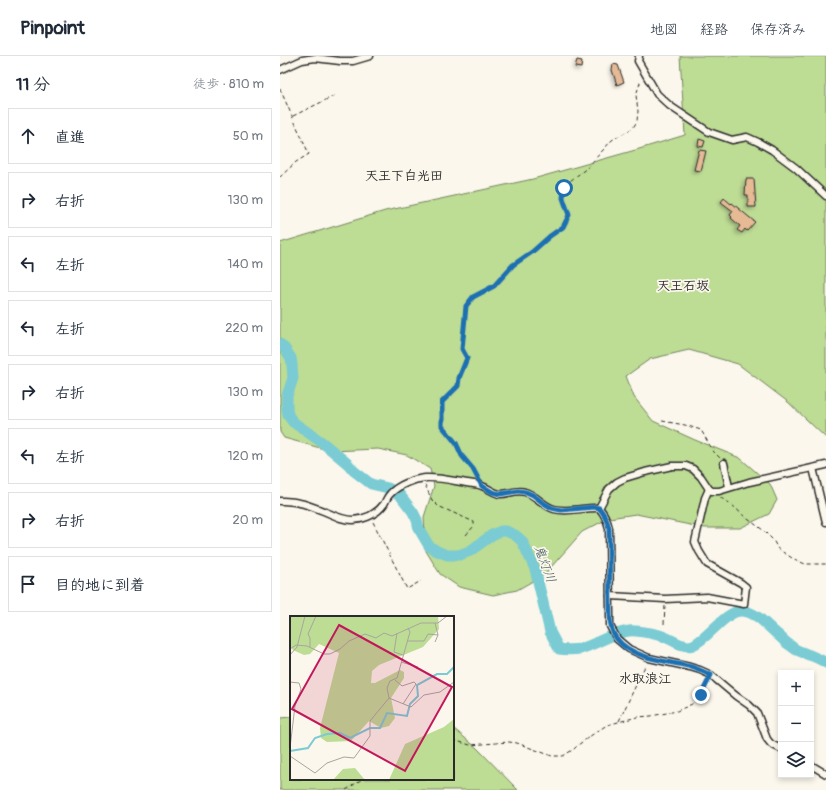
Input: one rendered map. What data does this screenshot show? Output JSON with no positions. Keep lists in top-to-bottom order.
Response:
{
  "districts": ["天王下白光田", "天王石坂", "水取浪江"],
  "water": ["鬼灯川"],
  "page": {
    "header": "Pinpoint",
    "nav": ["地図", "経路", "保存済み"],
    "heading": ["11 分", "徒歩 · 810 m"],
    "list": [
      ["直進", "50 m"],
      ["右折", "130 m"],
      ["左折", "140 m"],
      ["左折", "220 m"],
      ["右折", "130 m"],
      ["左折", "120 m"],
      ["右折", "20 m"],
      "目的地に到着"
    ],
    "map_buttons": ["+", "−"]
  }
}
